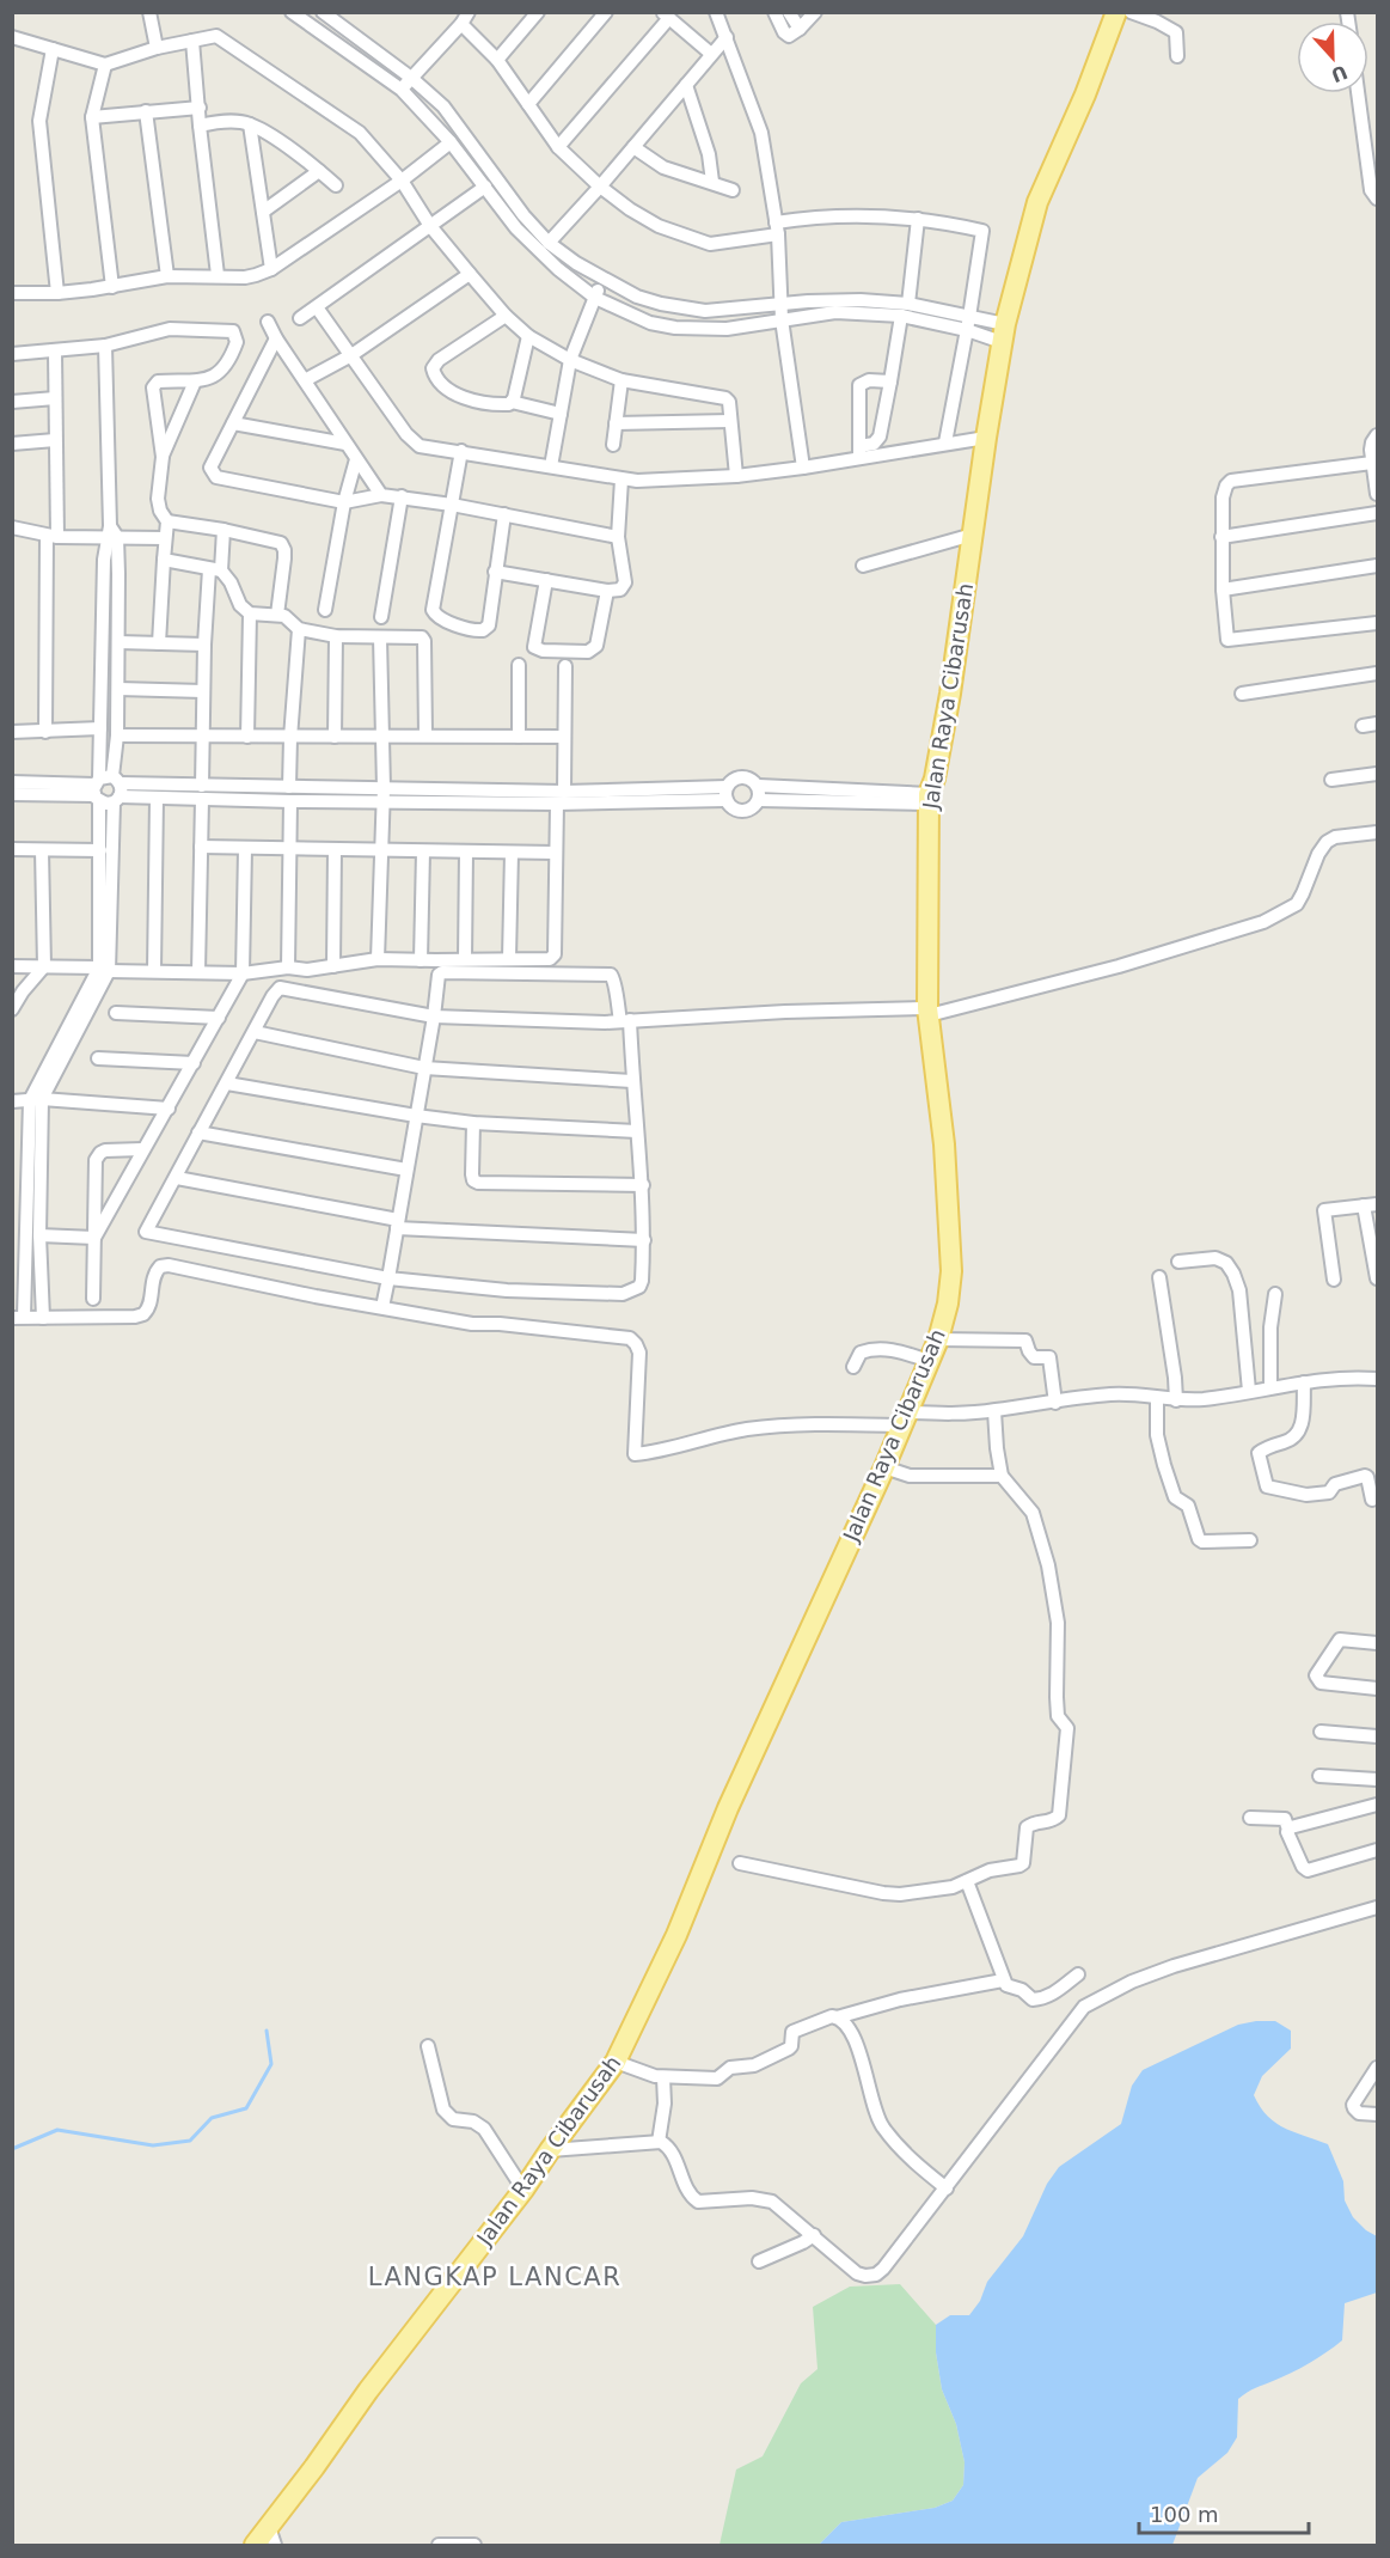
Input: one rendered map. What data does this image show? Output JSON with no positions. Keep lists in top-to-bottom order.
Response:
{
  "streets": {
    "main road": ["Jalan Raya Cibarusah"]
  },
  "districts": ["LANGKAP LANCAR"],
  "scale_bar": "100 m",
  "north": "bottom"
}
